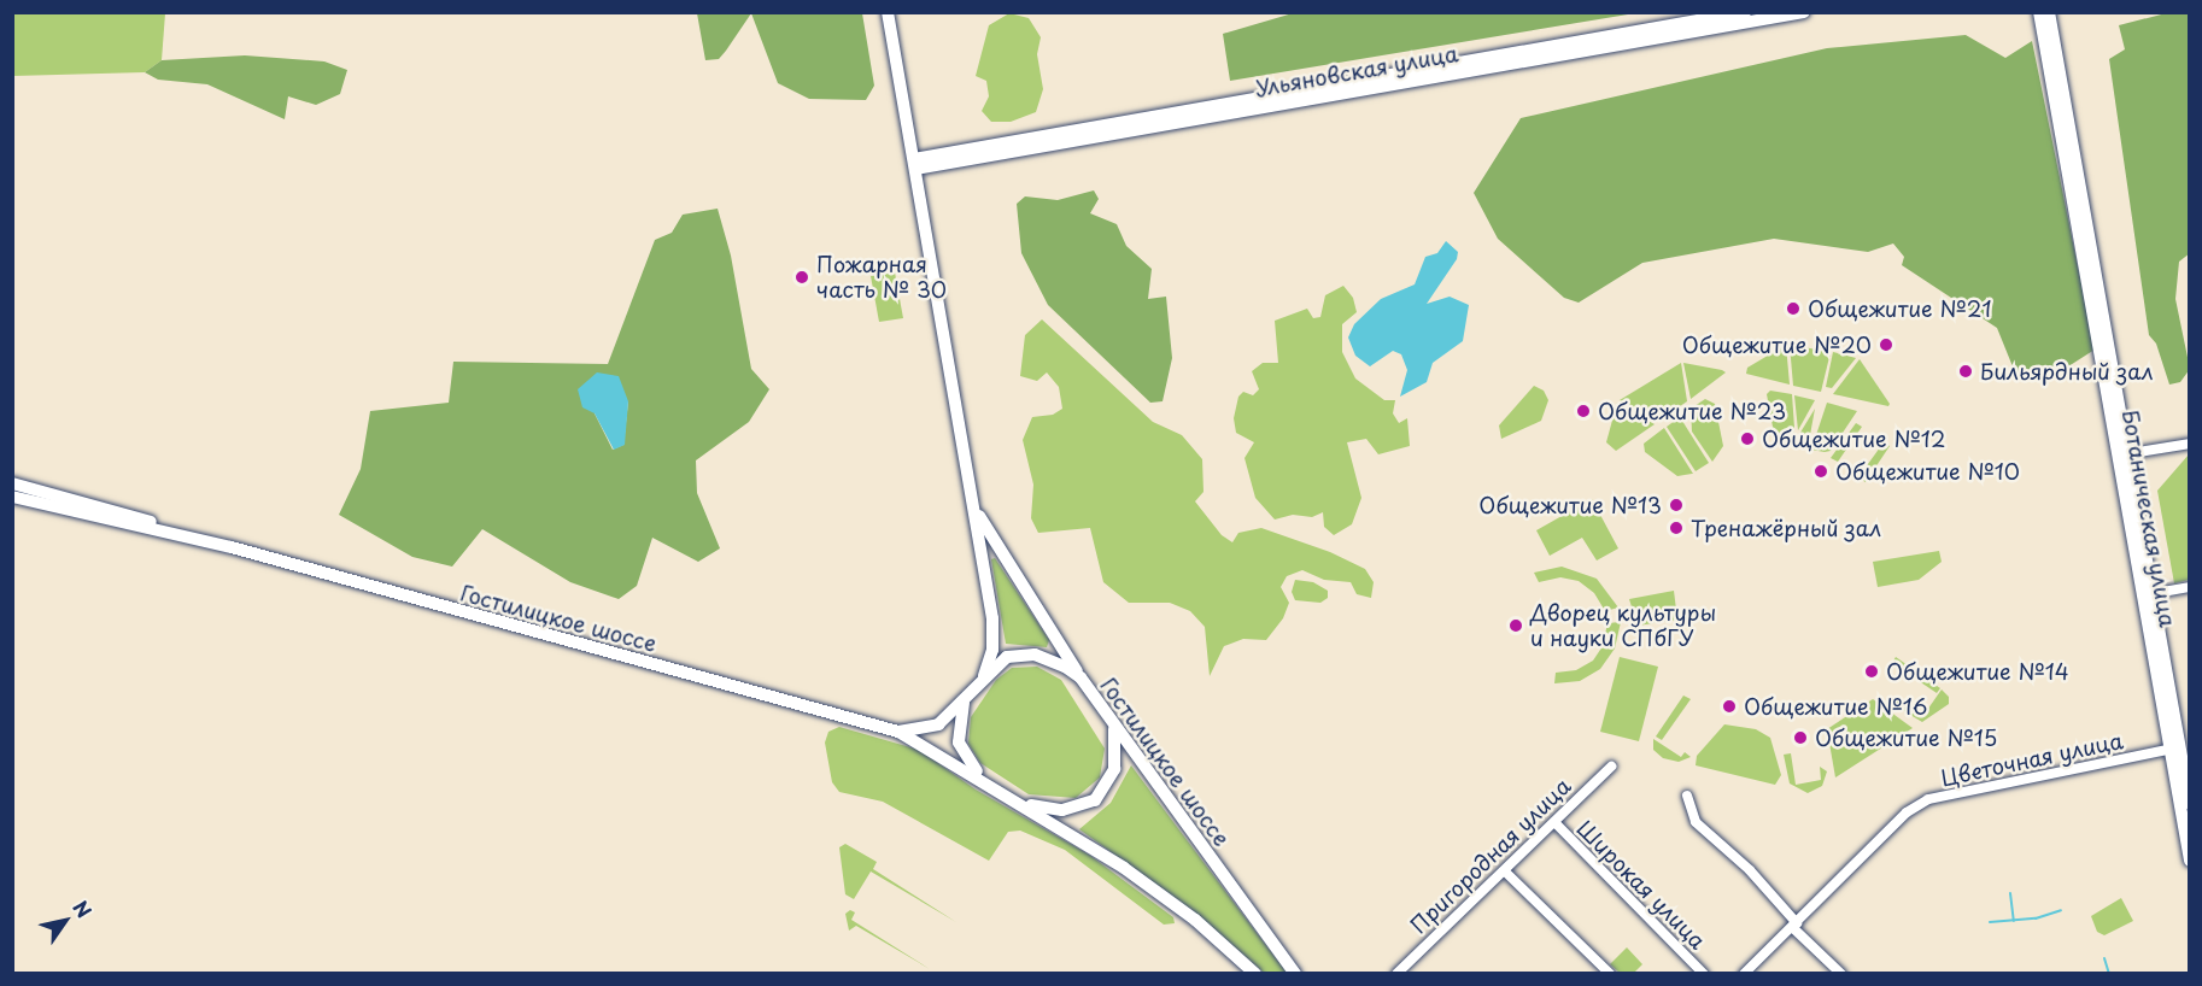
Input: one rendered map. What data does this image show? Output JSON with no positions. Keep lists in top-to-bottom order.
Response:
{
  "streets": {
    "main road": ["Ульяновская улица", "Ботаническая улица", "Гостилицкое шоссе"],
    "street": ["Цветочная улица", "Пригородная улица", "Широкая улица"]
  },
  "crossings": [
    ["Ботаническая улица", "Цветочная улица"],
    ["Пригородная улица", "Широкая улица"]
  ],
  "places": [
    "Пожарная часть № 30",
    "Общежитие №21",
    "Общежитие №20",
    "Бильярдный зал",
    "Общежитие №23",
    "Общежитие №12",
    "Общежитие №10",
    "Общежитие №13",
    "Тренажёрный зал",
    "Дворец культуры и науки СПбГУ",
    "Общежитие №14",
    "Общежитие №16",
    "Общежитие №15"
  ],
  "north": "top right"
}
